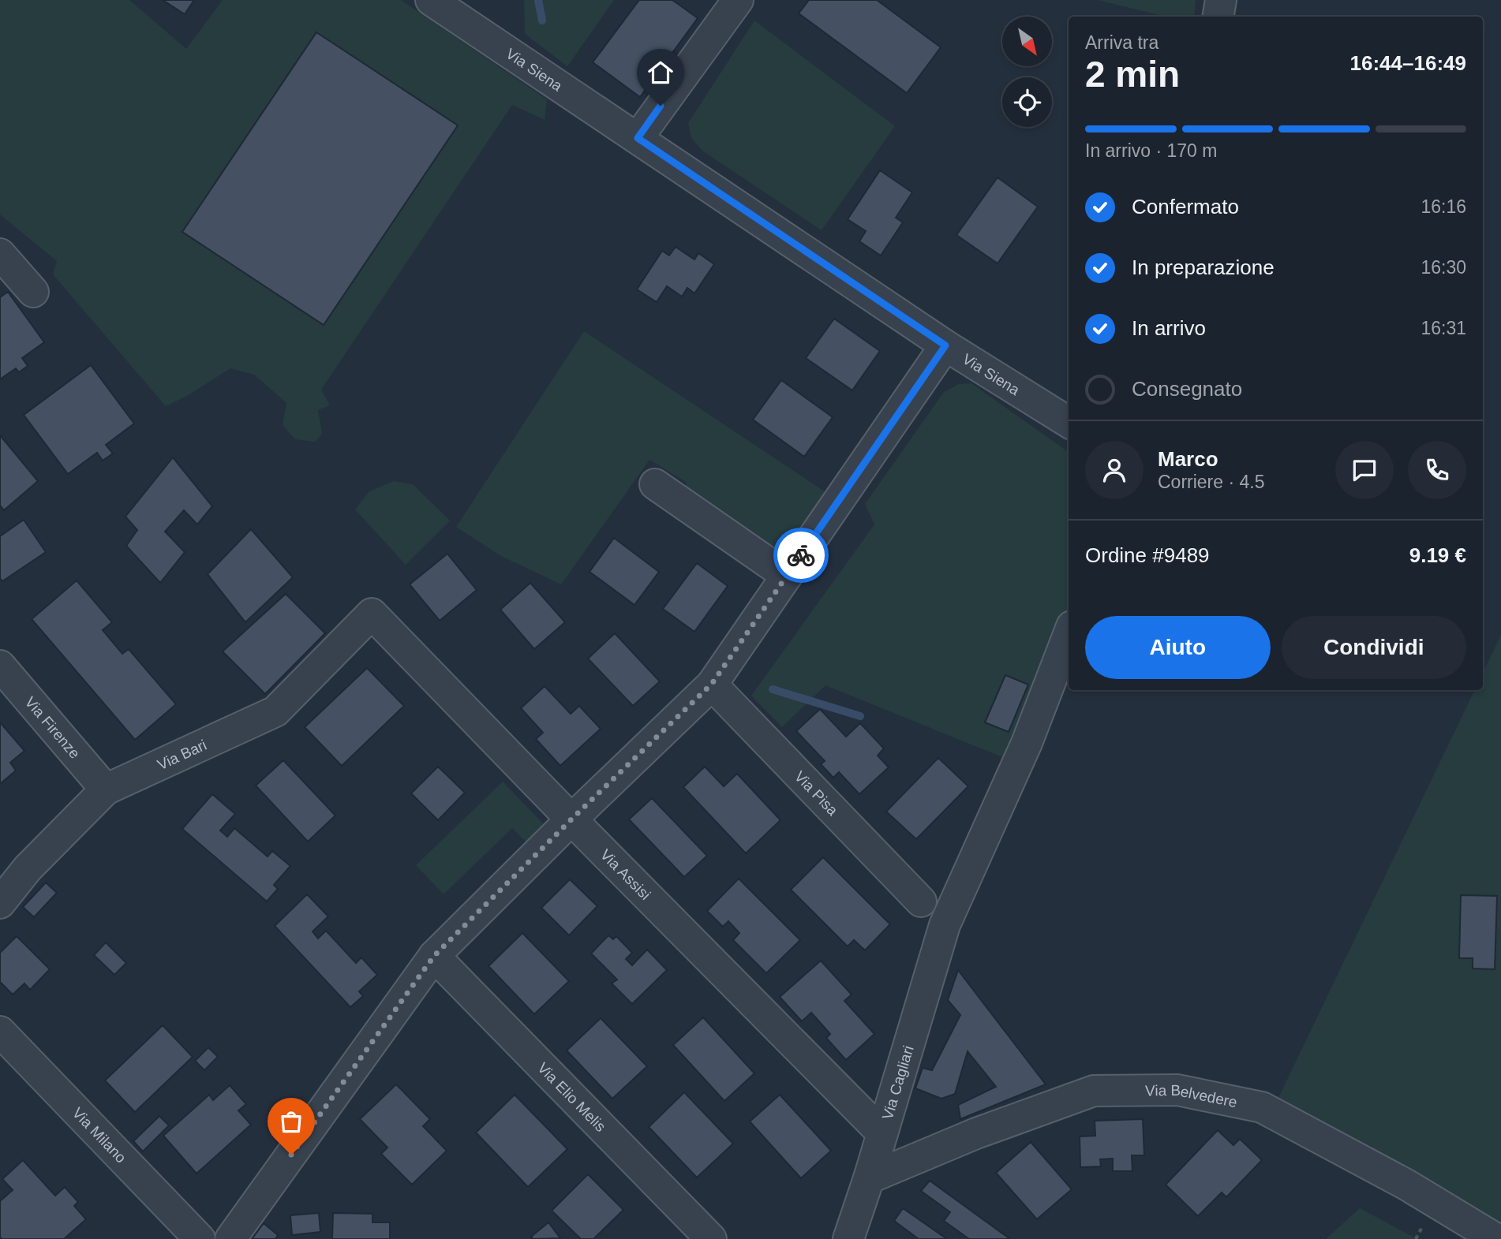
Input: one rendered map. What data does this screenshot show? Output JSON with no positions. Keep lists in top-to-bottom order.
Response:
{
  "streets": {
    "street": [
      "Via Siena",
      "Via Firenze",
      "Via Bari",
      "Via Pisa",
      "Via Assisi",
      "Via Cagliari",
      "Via Belvedere",
      "Via Elio Melis",
      "Via Milano"
    ]
  },
  "crossings": [
    ["Via Firenze", "Via Bari"],
    ["Via Bari", "Via Assisi"],
    ["Via Assisi", "Via Cagliari"],
    ["Via Cagliari", "Via Belvedere"]
  ],
  "north": "bottom right",
  "page": {
    "heading": ["2 min", "Arriva tra", "16:44–16:49"],
    "panel": [
      "Marco",
      "Corriere · 4.5",
      "Ordine #9489",
      "9.19 €"
    ],
    "bar": "In arrivo · 170 m",
    "list": [
      ["Confermato", "16:16"],
      ["In preparazione", "16:30"],
      ["In arrivo", "16:31"],
      "Consegnato"
    ],
    "buttons": ["Aiuto", "Condividi"]
  }
}
